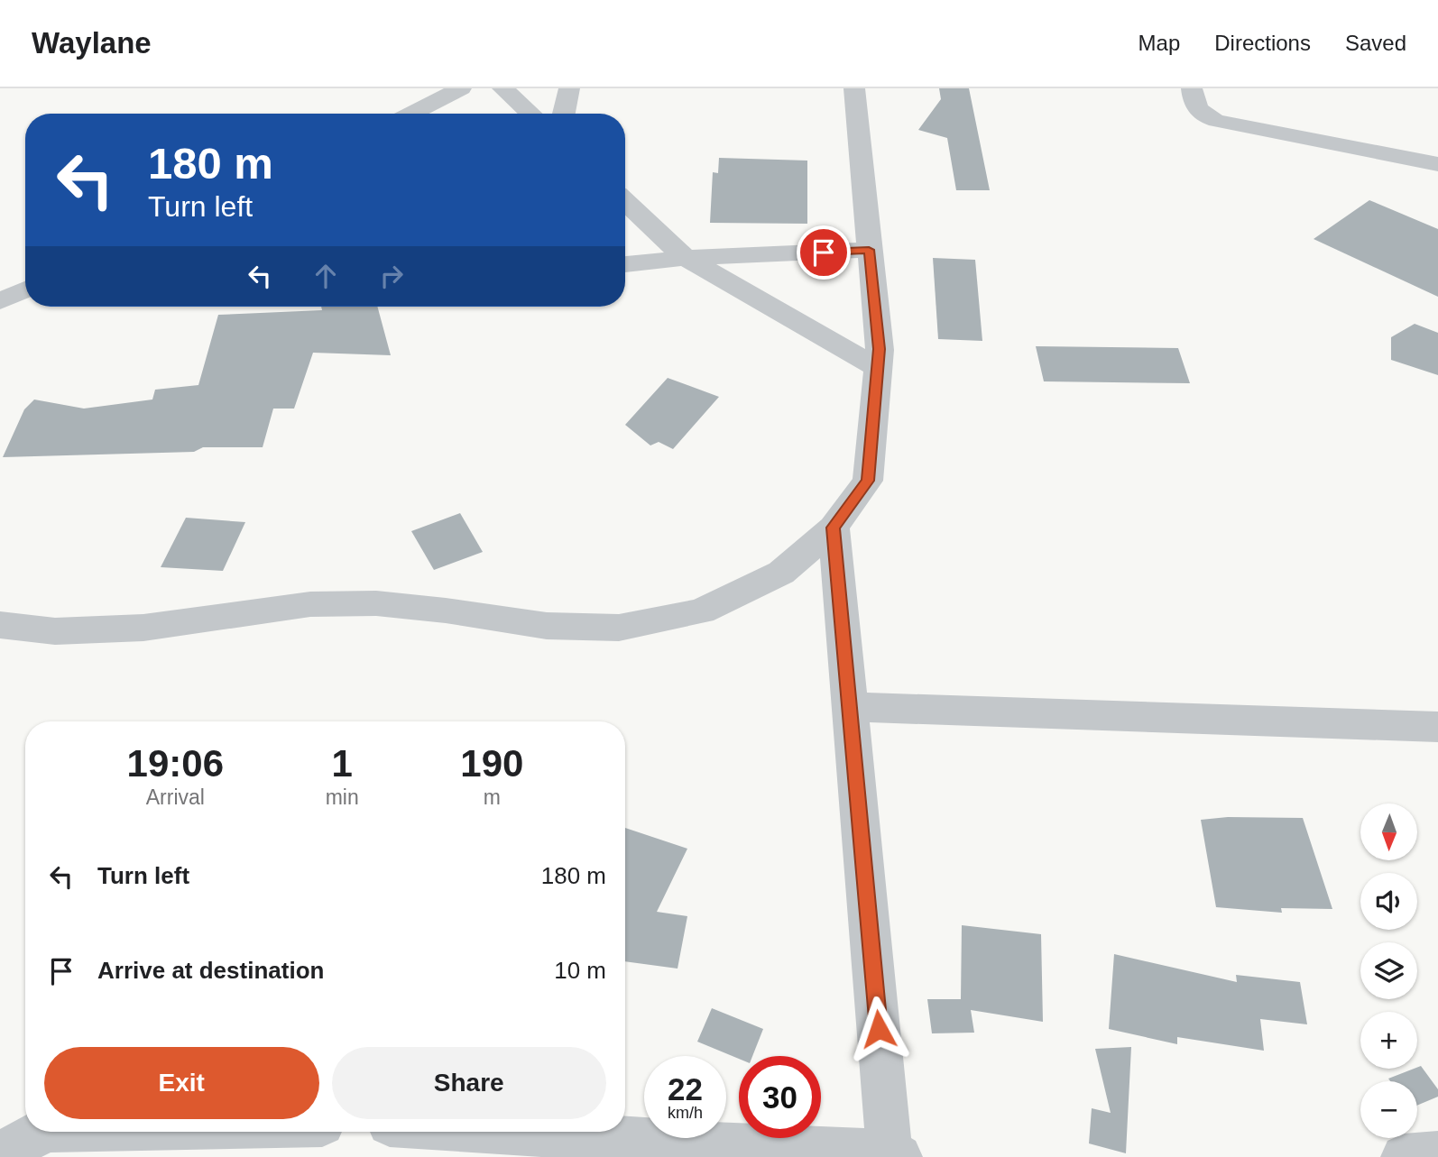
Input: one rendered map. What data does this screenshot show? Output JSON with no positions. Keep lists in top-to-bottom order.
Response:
{
  "north": "bottom",
  "page": {
    "header": "Waylane",
    "nav": ["Map", "Directions", "Saved"],
    "turn": ["180 m", "Turn left"],
    "eta": [
      "19:06",
      "Arrival",
      "1",
      "min",
      "190",
      "m"
    ],
    "map_buttons": ["+", "−"],
    "list": [
      {
        "name": "Turn left",
        "value": "180 m"
      },
      {
        "name": "Arrive at destination",
        "value": "10 m"
      }
    ],
    "buttons": ["Exit", "Share"],
    "speed": "22 km/h",
    "limit": "30"
  }
}
